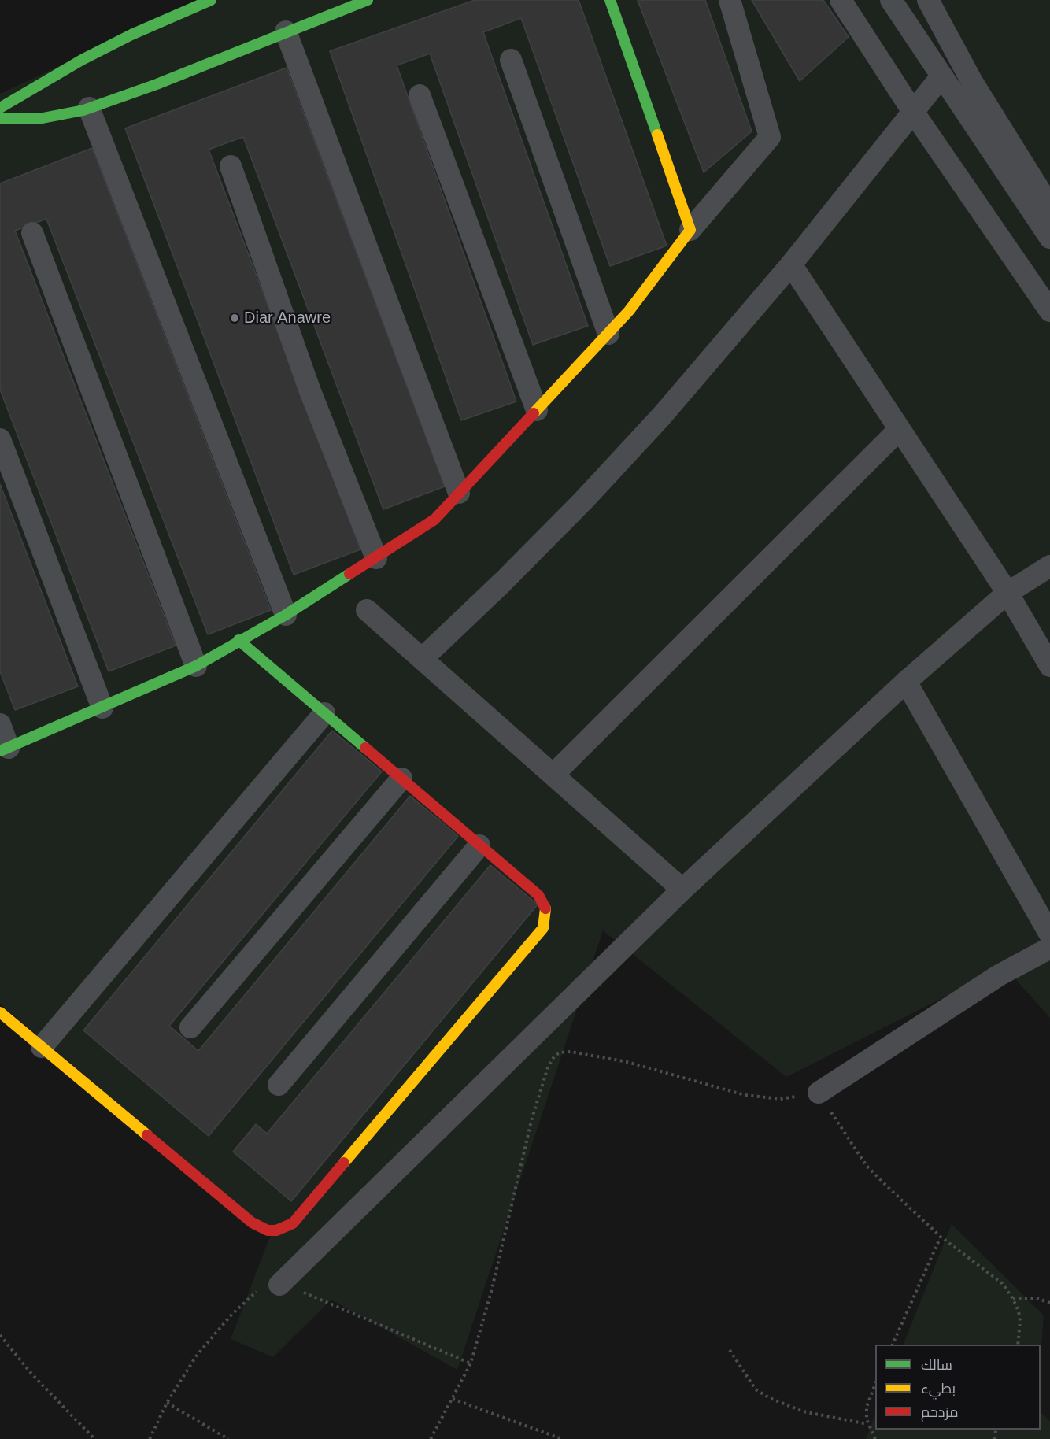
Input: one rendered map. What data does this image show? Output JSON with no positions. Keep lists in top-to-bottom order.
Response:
{
  "places": ["Diar Anawre"],
  "legend": ["سالك", "بطيء", "مزدحم"]
}
